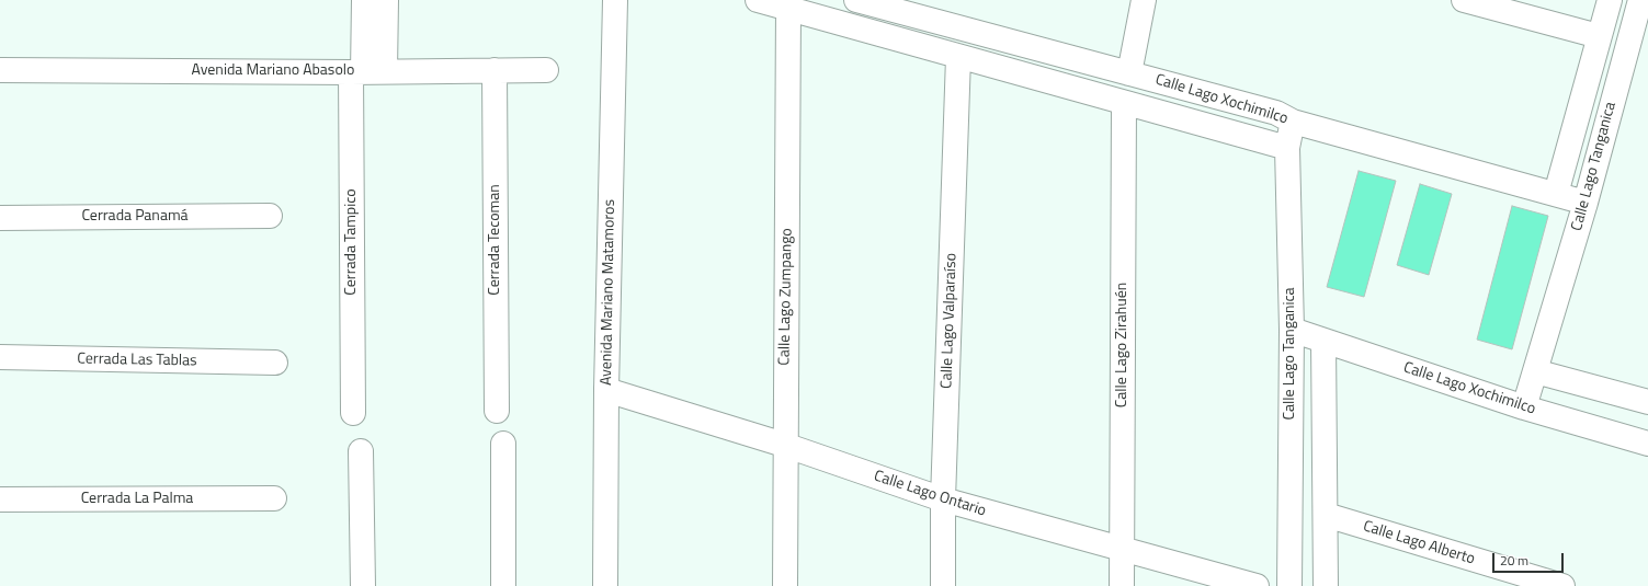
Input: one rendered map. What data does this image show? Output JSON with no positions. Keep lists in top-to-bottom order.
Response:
{
  "streets": {
    "street": [
      "Avenida Mariano Abasolo",
      "Calle Lago Xochimilco",
      "Calle Lago Tanganica",
      "Cerrada Panamá",
      "Cerrada Tecoman",
      "Cerrada Tampico",
      "Avenida Mariano Matamoros",
      "Calle Lago Zumpango",
      "Calle Lago Valparaíso",
      "Calle Lago Zirahuén",
      "Cerrada Las Tablas",
      "Calle Lago Ontario",
      "Cerrada La Palma",
      "Calle Lago Alberto"
    ]
  },
  "crossings": [
    ["Avenida Mariano Abasolo", "Cerrada Tecoman"],
    ["Avenida Mariano Abasolo", "Cerrada Tampico"],
    ["Calle Lago Xochimilco", "Calle Lago Tanganica"],
    ["Calle Lago Xochimilco", "Calle Lago Zumpango"],
    ["Calle Lago Xochimilco", "Calle Lago Valparaíso"],
    ["Calle Lago Xochimilco", "Calle Lago Zirahuén"],
    ["Avenida Mariano Matamoros", "Calle Lago Ontario"],
    ["Calle Lago Zumpango", "Calle Lago Ontario"],
    ["Calle Lago Valparaíso", "Calle Lago Ontario"],
    ["Calle Lago Zirahuén", "Calle Lago Ontario"]
  ],
  "scale_bar": "20 m"
}
